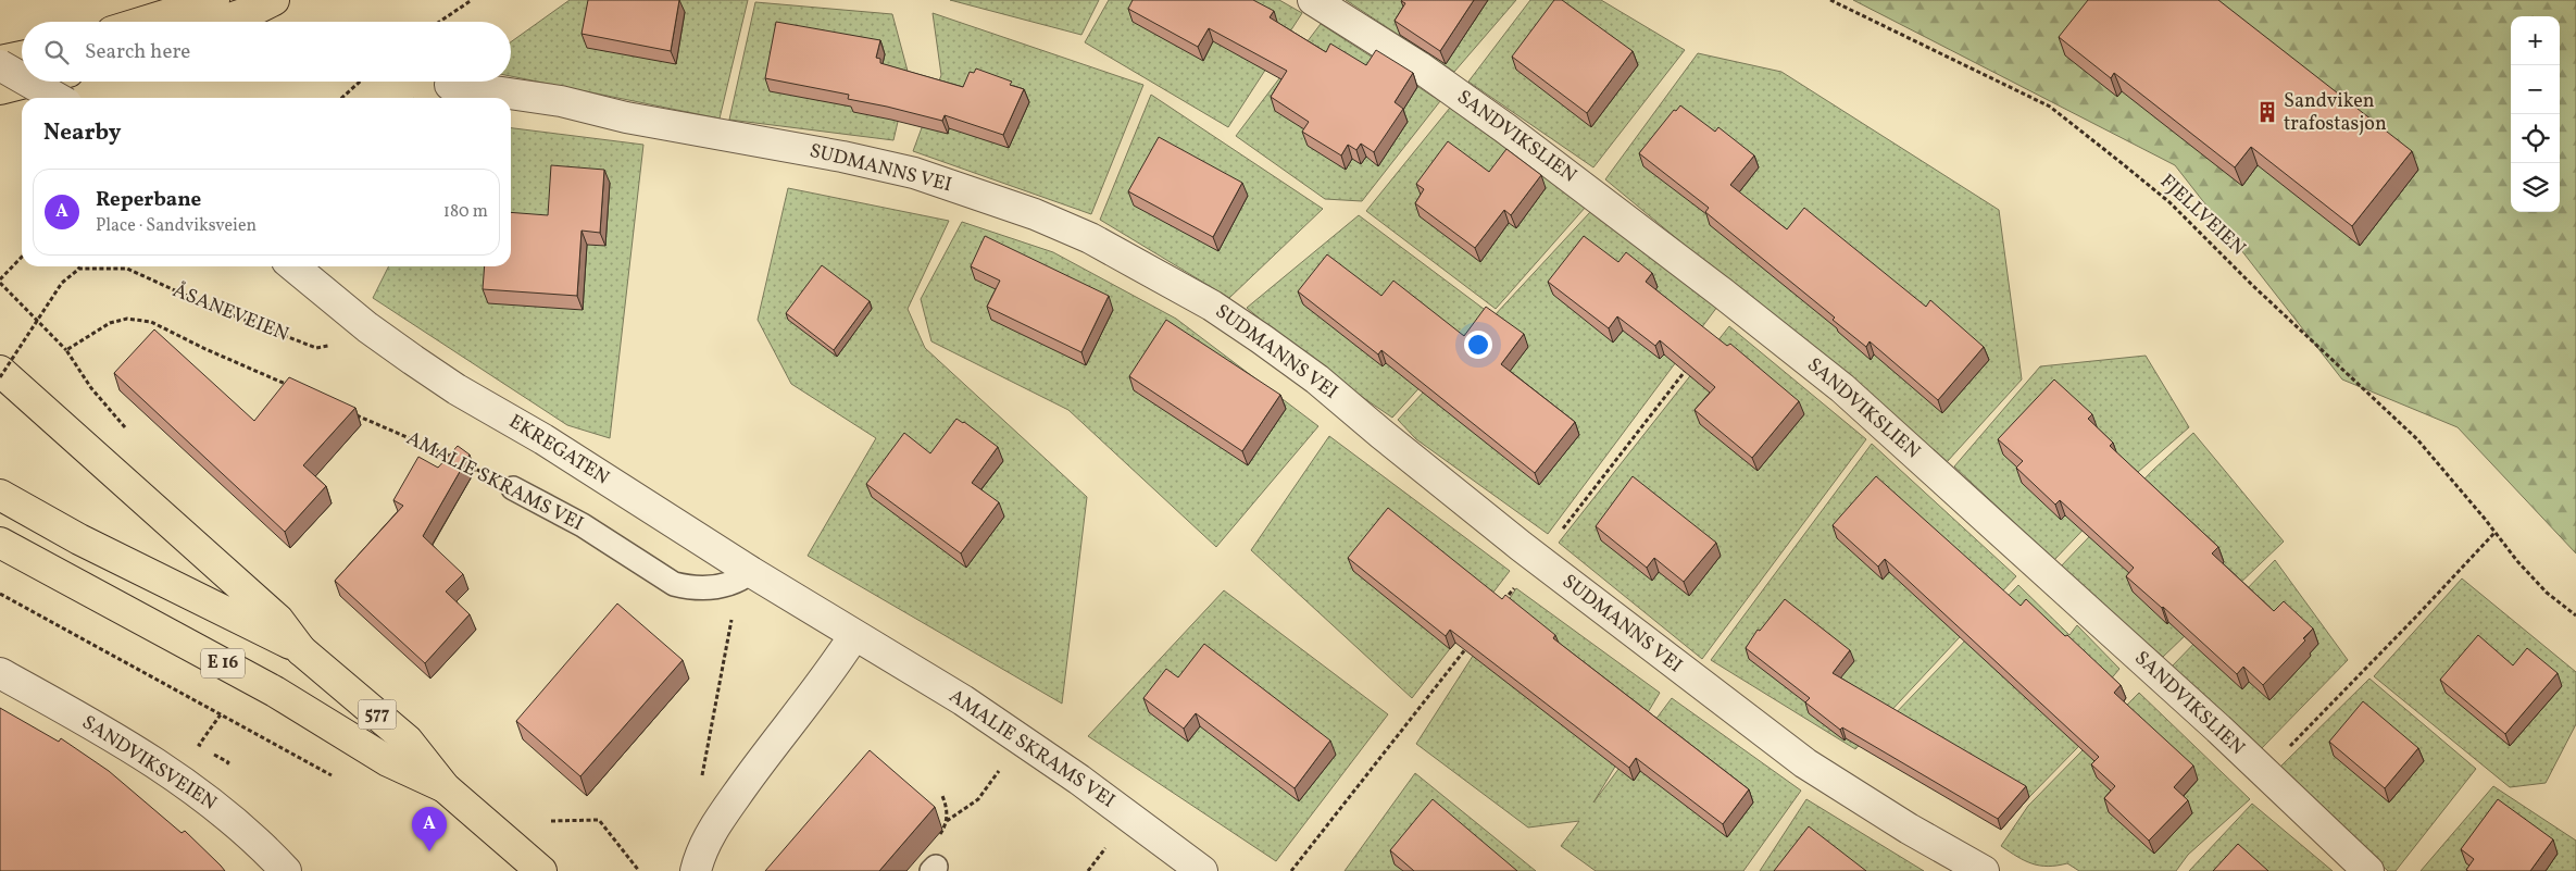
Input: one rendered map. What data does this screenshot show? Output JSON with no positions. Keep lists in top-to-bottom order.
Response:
{
  "streets": {
    "main road": ["E 16", "577"],
    "street": [
      "SANDVIKSLIEN",
      "SUDMANNS VEI",
      "EKREGATEN",
      "AMALIE SKRAMS VEI",
      "SANDVIKSVEIEN"
    ],
    "path": ["FJELLVEIEN", "ÅSANEVEIEN"]
  },
  "crossings": [
    ["ÅSANEVEIEN", "EKREGATEN"],
    ["EKREGATEN", "AMALIE SKRAMS VEI"],
    ["E 16", "577"]
  ],
  "places": {
    "building": ["Sandviken trafostasjon"]
  },
  "page": {
    "map_buttons": ["+", "−"],
    "search": "Search here",
    "heading": "Nearby",
    "list": [
      {
        "mark": "A",
        "name": "Reperbane",
        "note": "Place · Sandviksveien",
        "value": "180 m"
      }
    ],
    "pins": "A"
  }
}
